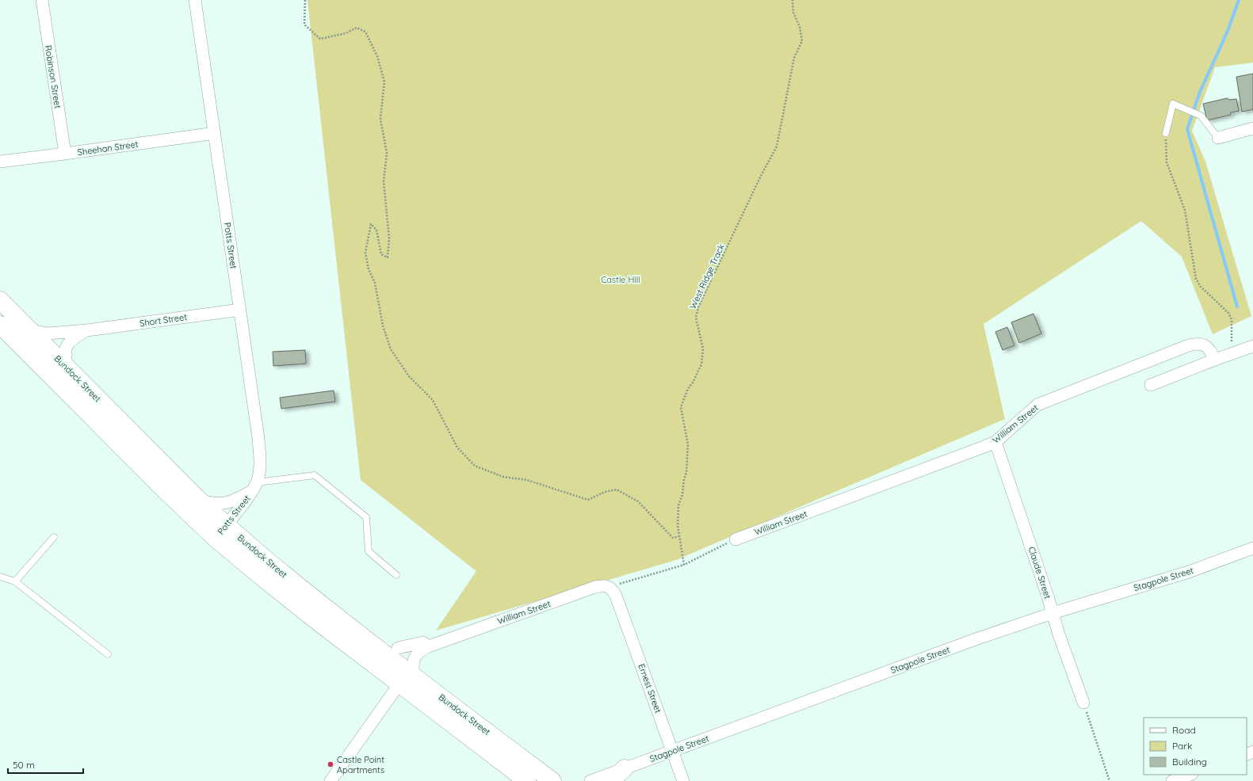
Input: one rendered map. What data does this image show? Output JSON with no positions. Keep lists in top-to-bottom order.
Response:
{
  "streets": {
    "main road": ["Bundock Street"],
    "street": [
      "Robinson Street",
      "Sheehan Street",
      "Potts Street",
      "Short Street",
      "William Street",
      "Claude Street",
      "Stagpole Street",
      "Ernest Street"
    ],
    "path": ["West Ridge Track"]
  },
  "crossings": [
    ["Robinson Street", "Sheehan Street"],
    ["Sheehan Street", "Potts Street"],
    ["Potts Street", "Short Street"],
    ["Potts Street", "Bundock Street"],
    ["Short Street", "Bundock Street"],
    ["Bundock Street", "William Street"],
    ["William Street", "Claude Street"],
    ["William Street", "Ernest Street"],
    ["Claude Street", "Stagpole Street"],
    ["Stagpole Street", "Ernest Street"]
  ],
  "parks": ["Castle Hill"],
  "places": ["Castle Point Apartments"],
  "legend": ["Road", "Park", "Building"],
  "scale_bar": "50 m"
}
